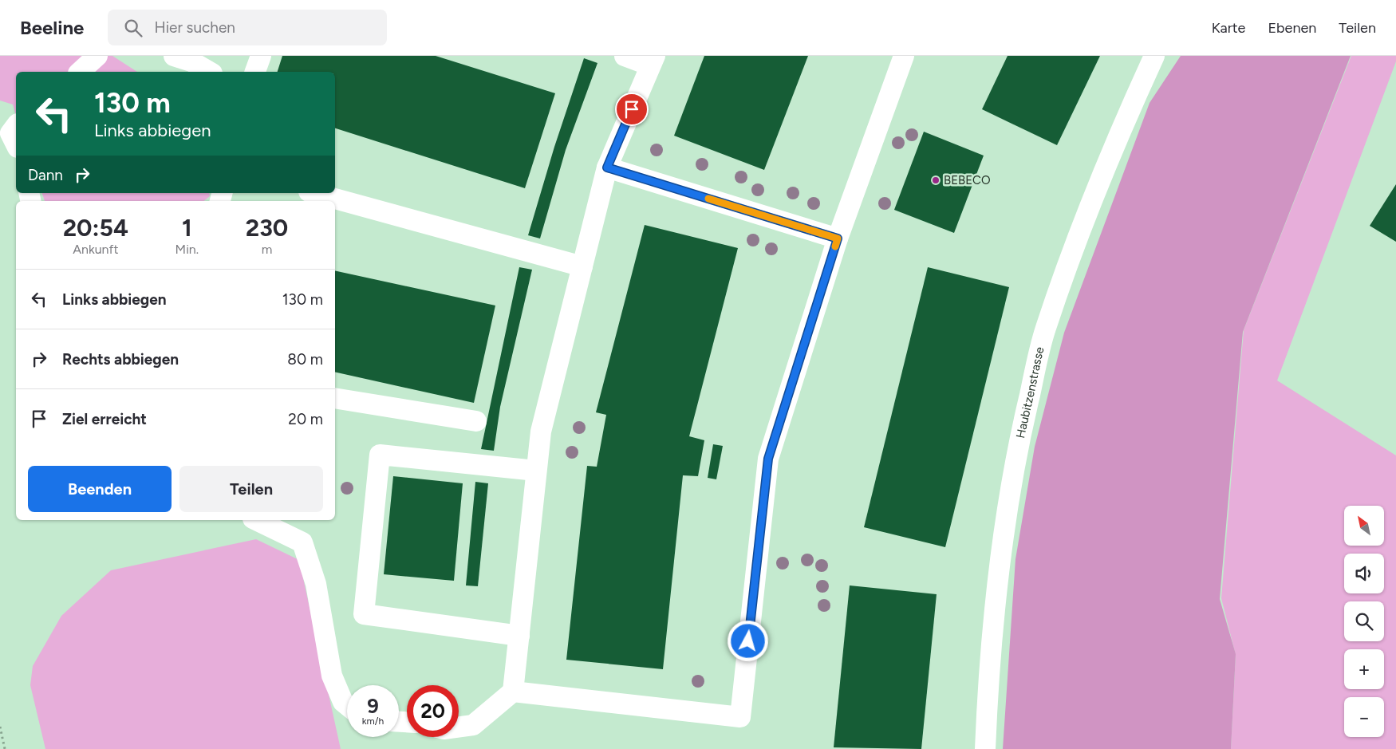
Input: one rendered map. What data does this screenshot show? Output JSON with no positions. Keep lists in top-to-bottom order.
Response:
{
  "streets": {
    "street": ["Haubitzenstrasse"]
  },
  "places": ["BEBECO"],
  "north": "top left",
  "page": {
    "header": "Beeline",
    "search": "Hier suchen",
    "nav": ["Karte", "Ebenen", "Teilen"],
    "turn": ["130 m", "Links abbiegen"],
    "then": "Dann",
    "eta": [
      "20:54",
      "Ankunft",
      "1",
      "Min.",
      "230",
      "m"
    ],
    "list": [
      {
        "name": "Links abbiegen",
        "value": "130 m"
      },
      {
        "name": "Rechts abbiegen",
        "value": "80 m"
      },
      {
        "name": "Ziel erreicht",
        "value": "20 m"
      }
    ],
    "buttons": ["Beenden", "Teilen"],
    "map_buttons": ["+", "−"],
    "speed": "9 km/h",
    "limit": "20"
  }
}
